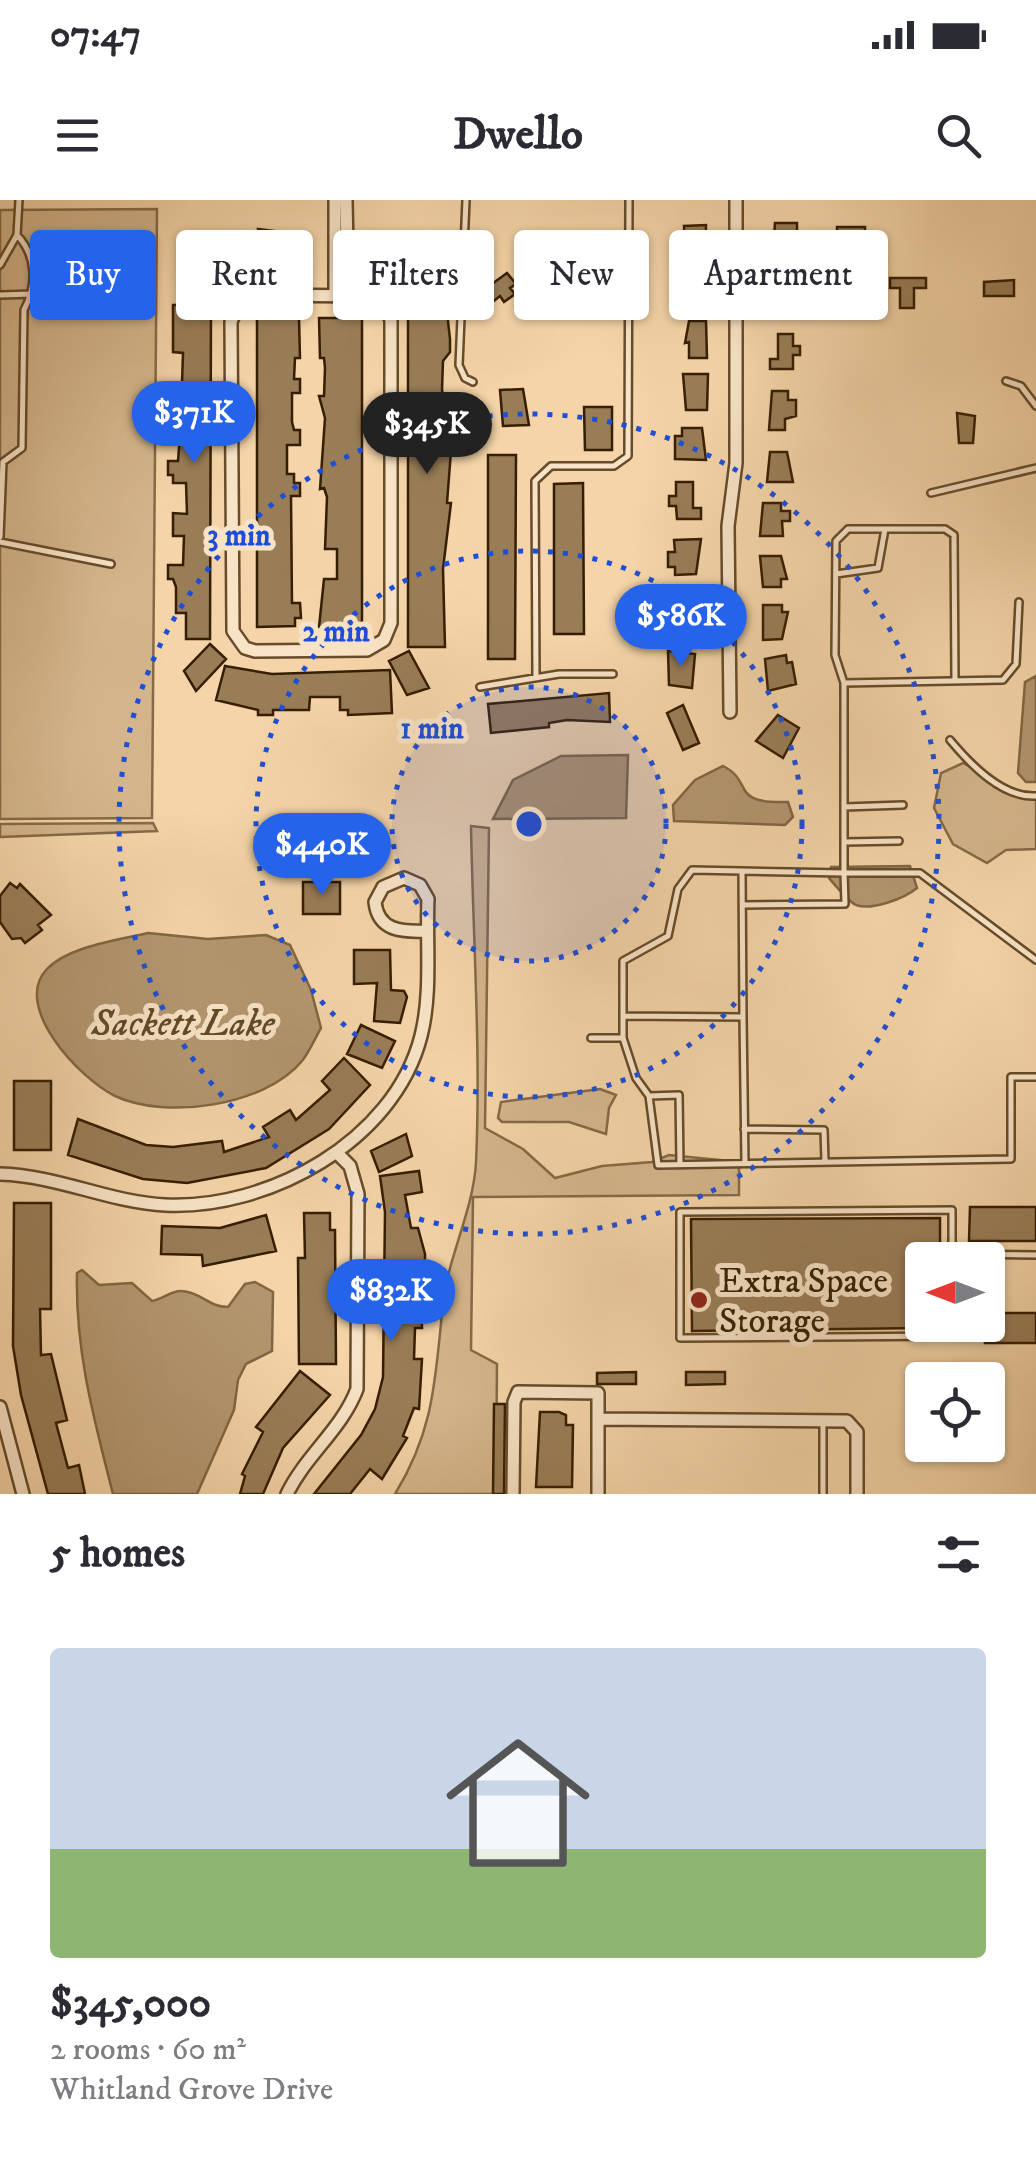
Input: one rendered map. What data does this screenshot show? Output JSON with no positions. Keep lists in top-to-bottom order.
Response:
{
  "water": ["Sackett Lake"],
  "places": ["Extra Space Storage"],
  "north": "left",
  "page": {
    "status": "07:47",
    "header": "Dwello",
    "chip": [
      "Buy",
      "Rent",
      "Filters",
      "New",
      "Apartment"
    ],
    "price": [
      "$371K",
      "$345K",
      "$586K",
      "$440K",
      "$832K"
    ],
    "heading": "5 homes",
    "list": [
      {
        "name": "$345,000",
        "note": "2 rooms · 60 m² · Whitland Grove Drive"
      }
    ]
  },
  "rings": ["3 min", "2 min", "1 min"]
}
